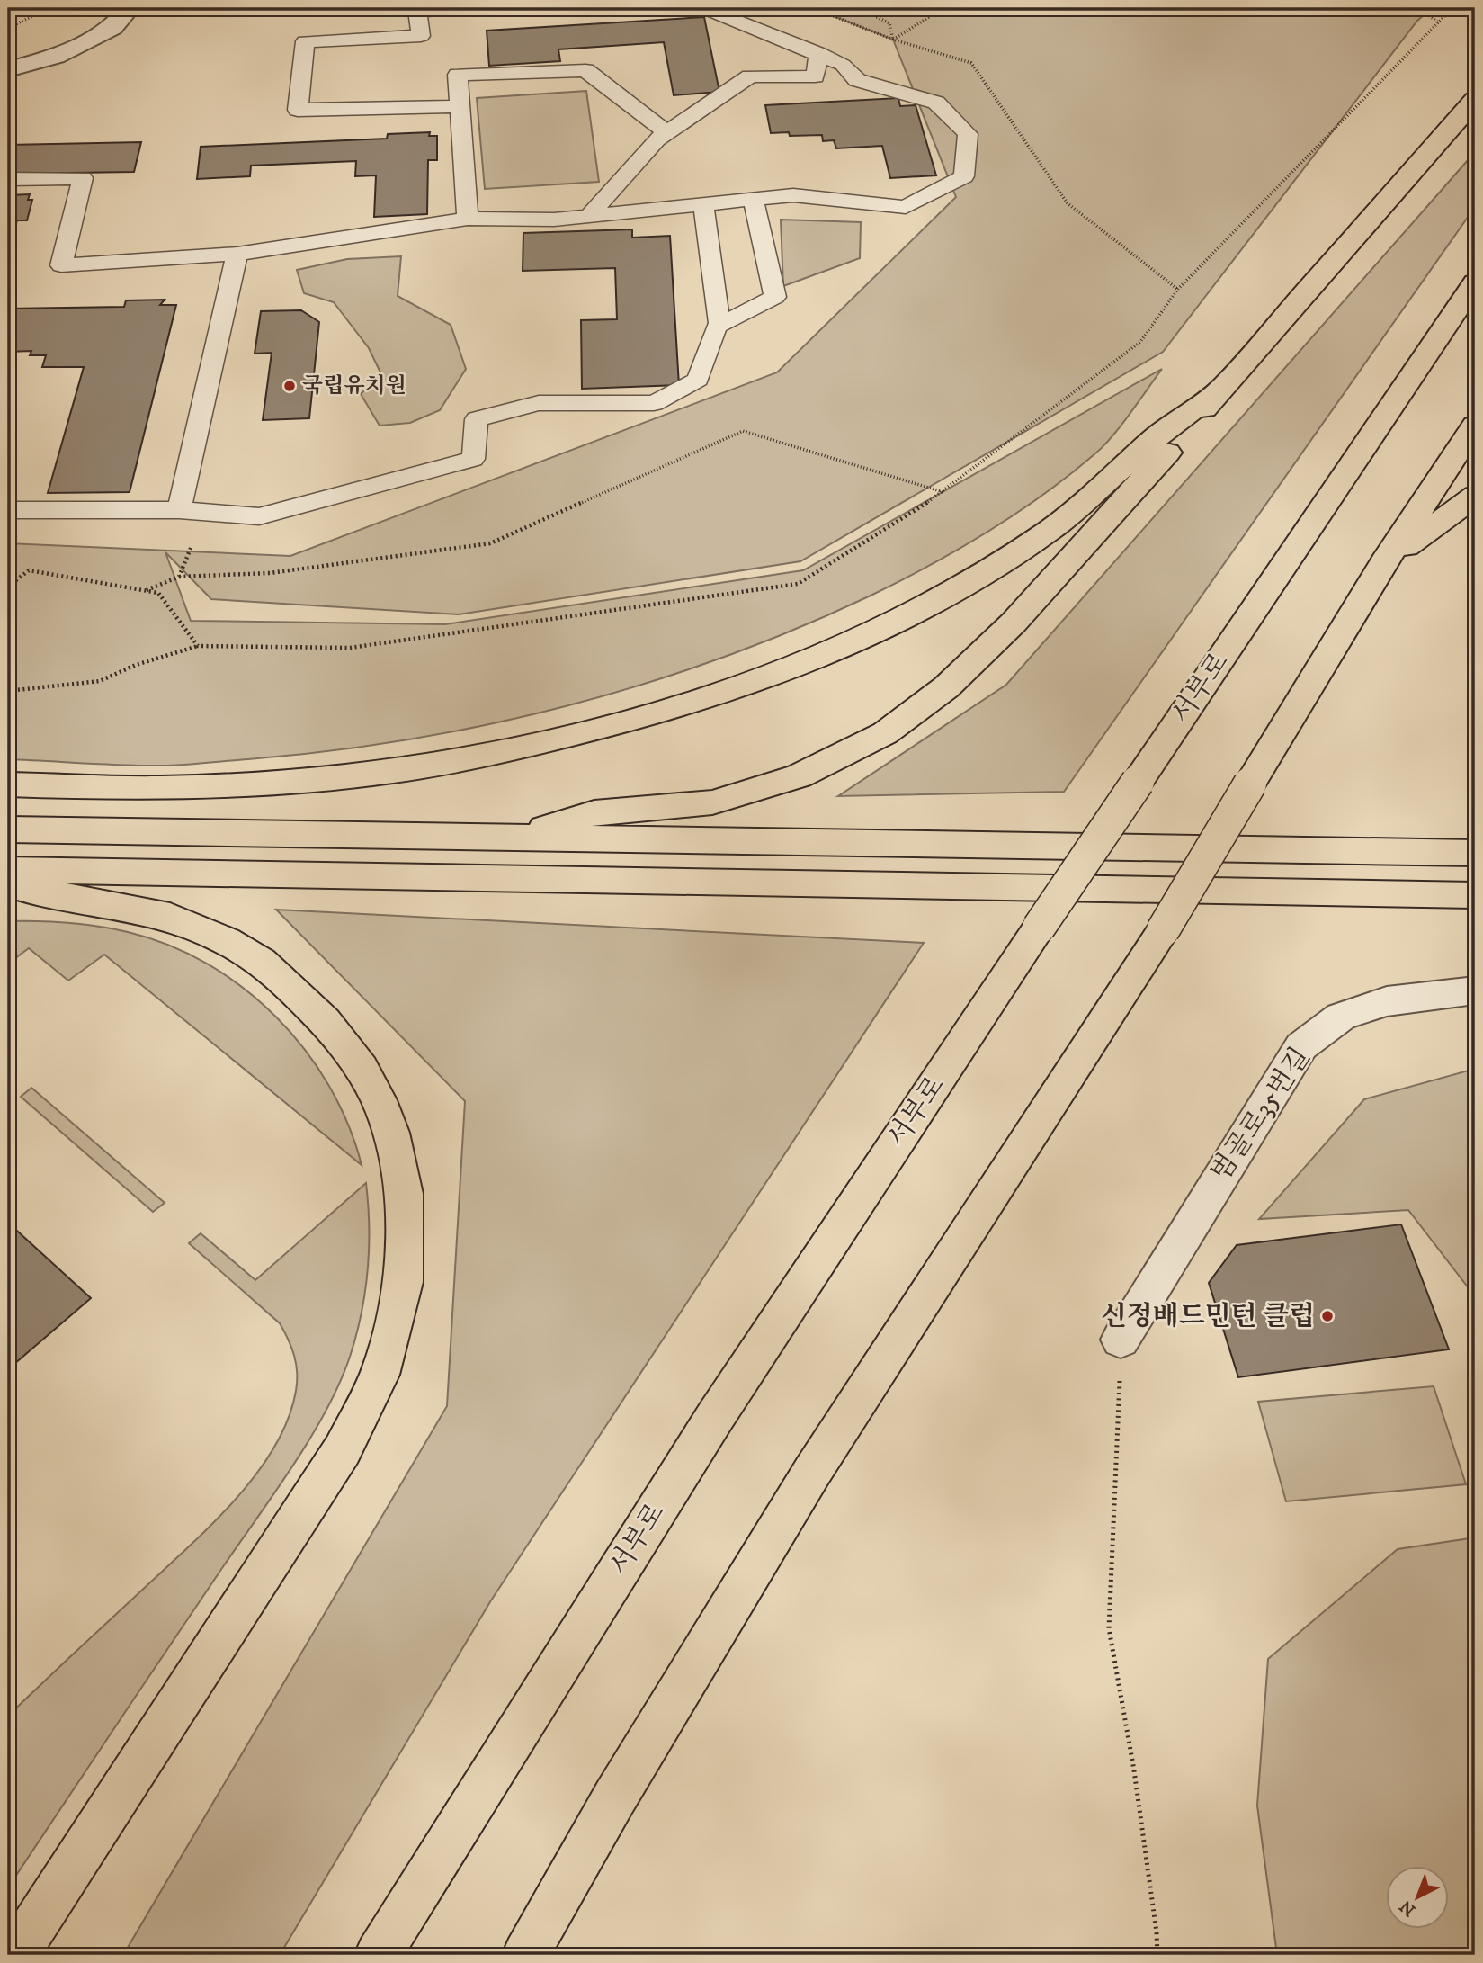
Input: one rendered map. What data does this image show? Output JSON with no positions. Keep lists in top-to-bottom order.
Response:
{
  "streets": {
    "highway": ["서부로"],
    "street": ["범골로35번길"]
  },
  "places": ["국립유치원", "신정배드민턴 클럽"],
  "north": "bottom left"
}
